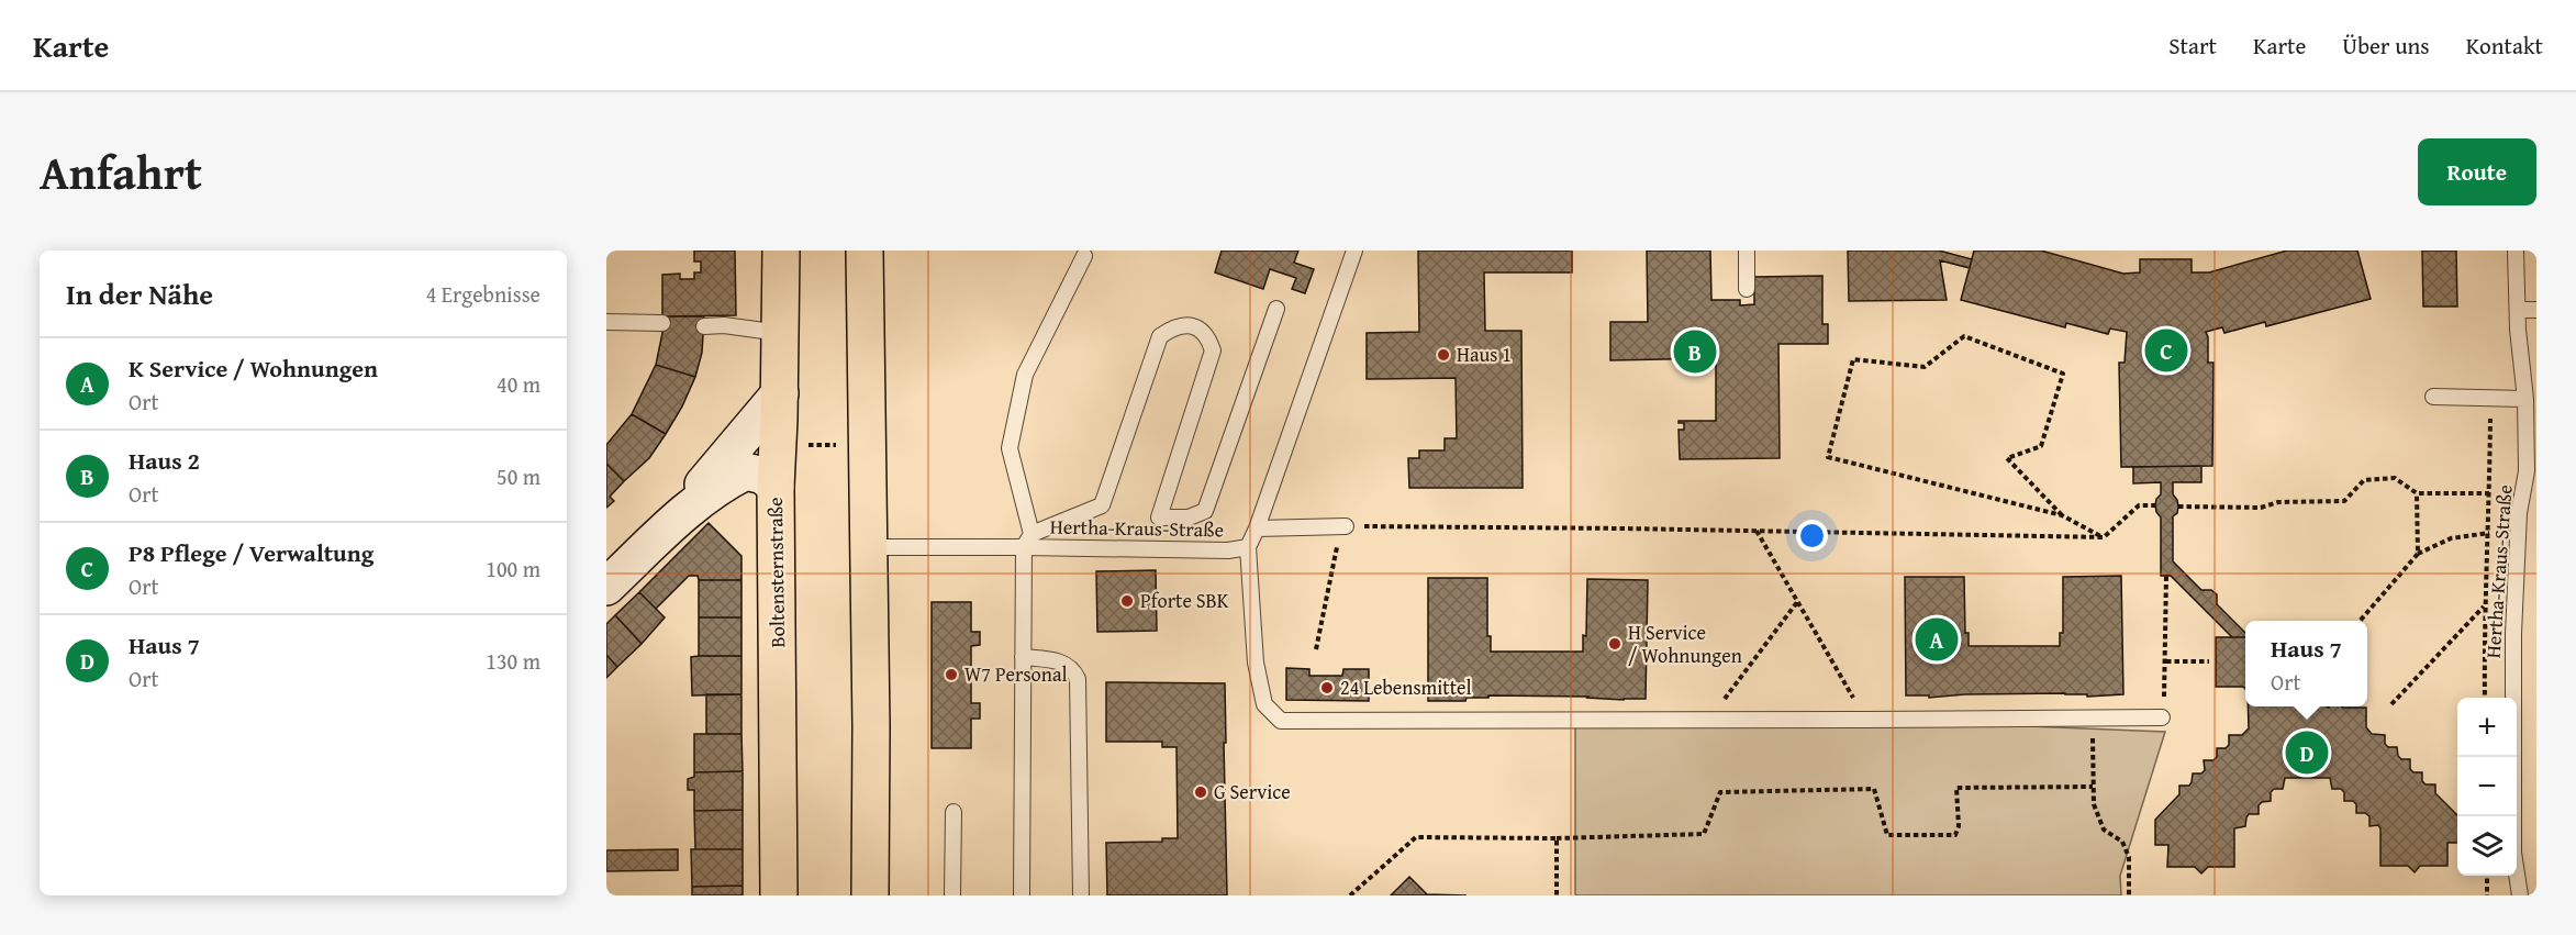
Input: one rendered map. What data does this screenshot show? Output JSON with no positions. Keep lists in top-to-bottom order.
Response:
{
  "streets": {
    "main road": ["Boltensternstraße"],
    "lane": ["Hertha-Kraus-Straße"]
  },
  "places": [
    "Haus 1",
    "Pforte SBK",
    "H Service / Wohnungen",
    "W7 Personal",
    "24 Lebensmittel",
    "G Service"
  ],
  "page": {
    "header": "Karte",
    "nav": [
      "Start",
      "Karte",
      "Über uns",
      "Kontakt"
    ],
    "title": "Anfahrt",
    "buttons": "Route",
    "heading": ["In der Nähe", "4 Ergebnisse"],
    "pins": [
      "C",
      "B",
      "A",
      "D"
    ],
    "list": [
      {
        "mark": "A",
        "name": "K Service / Wohnungen",
        "note": "Ort",
        "value": "40 m"
      },
      {
        "mark": "B",
        "name": "Haus 2",
        "note": "Ort",
        "value": "50 m"
      },
      {
        "mark": "C",
        "name": "P8 Pflege / Verwaltung",
        "note": "Ort",
        "value": "100 m"
      },
      {
        "mark": "D",
        "name": "Haus 7",
        "note": "Ort",
        "value": "130 m"
      }
    ],
    "popup": ["Haus 7", "Ort"],
    "map_buttons": ["+", "−"]
  }
}
